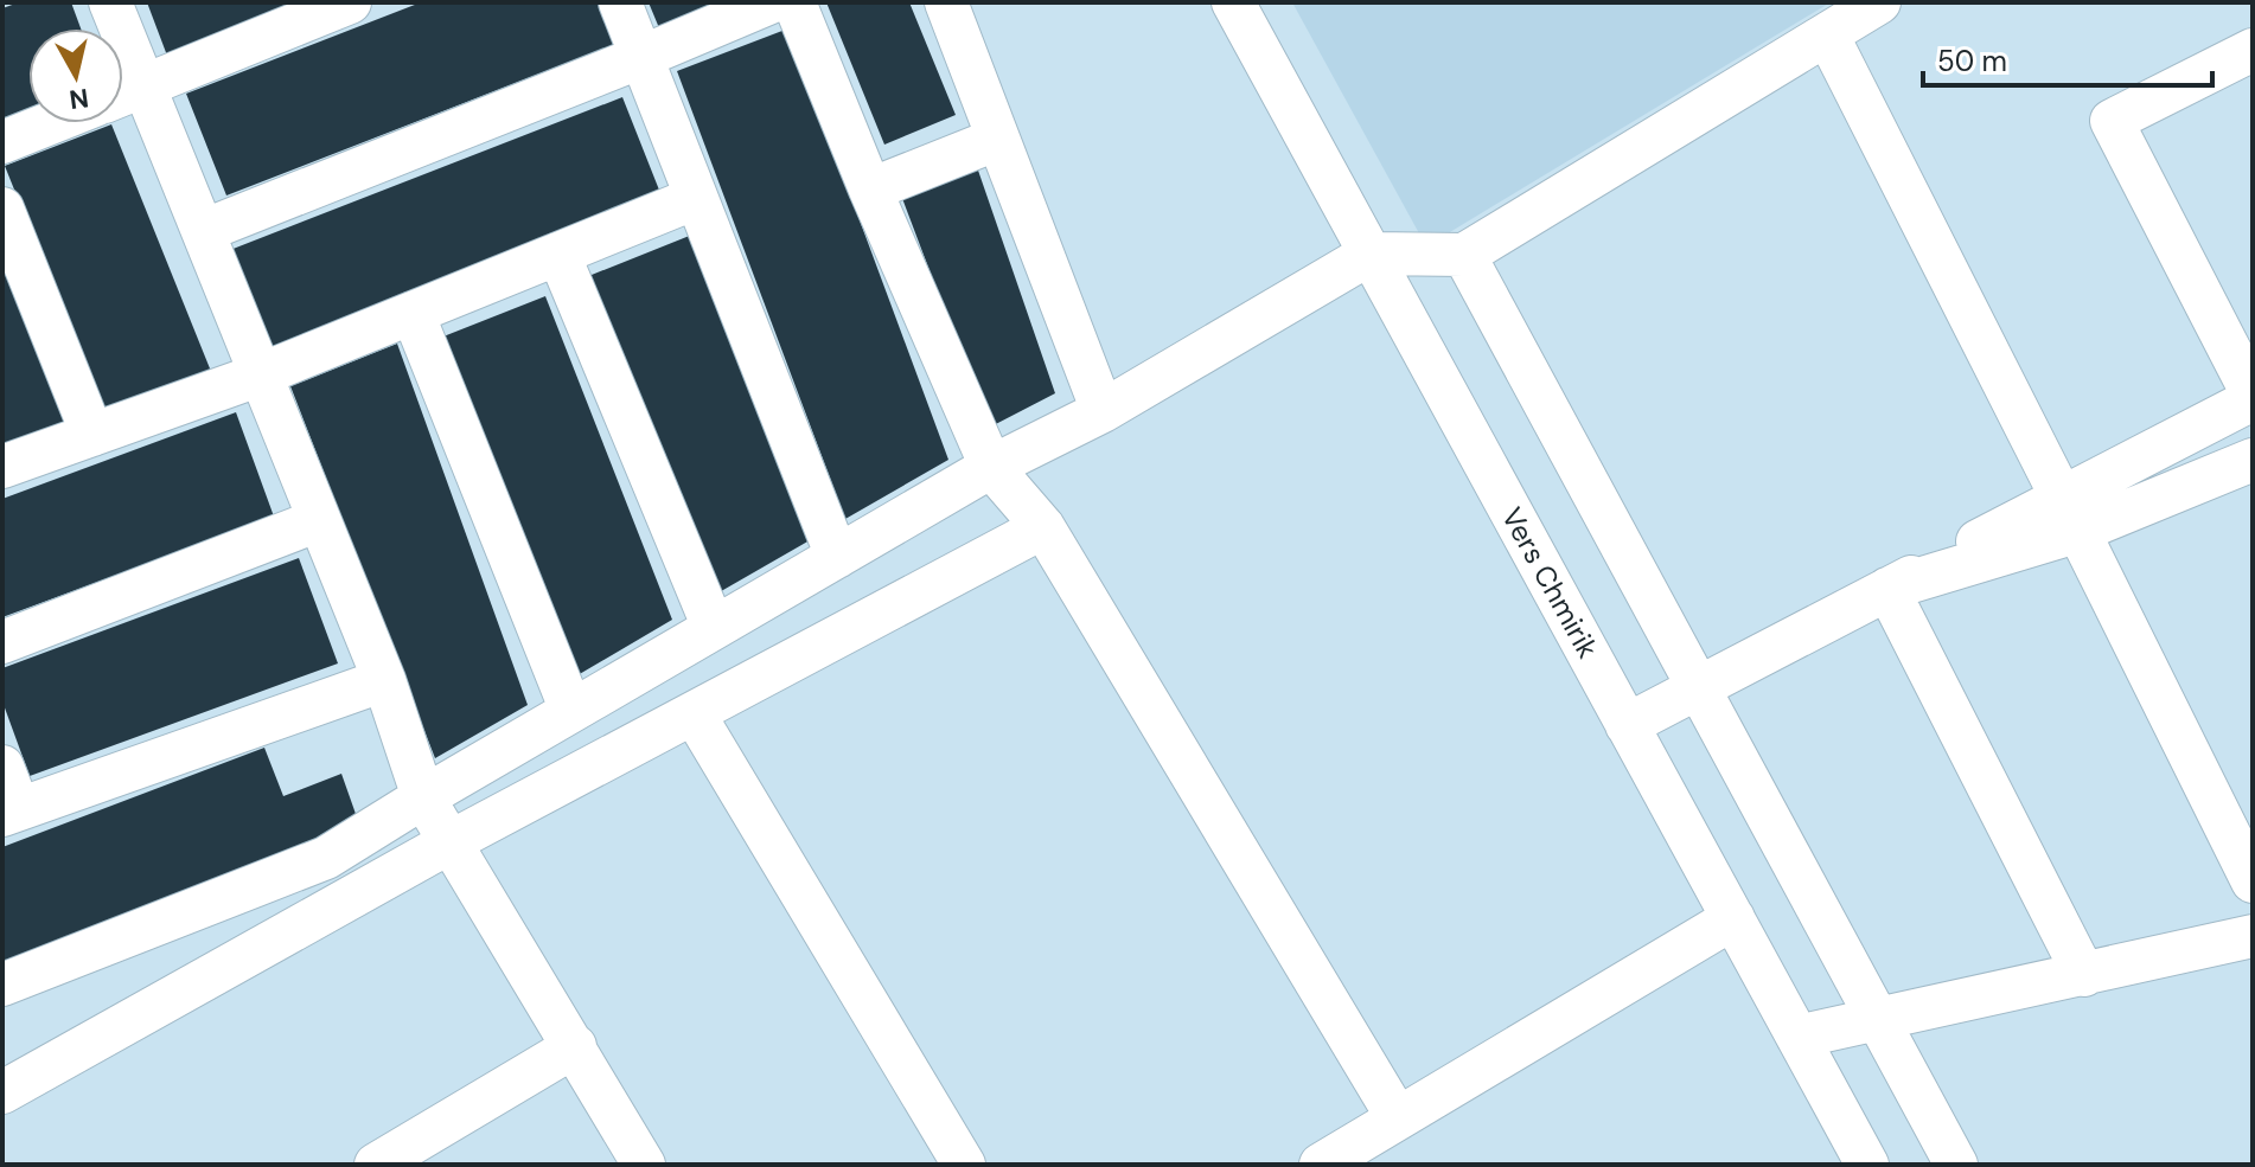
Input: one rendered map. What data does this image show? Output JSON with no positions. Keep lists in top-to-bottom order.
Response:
{
  "streets": {
    "street": ["Vers Chmirik"]
  },
  "scale_bar": "50 m",
  "north": "bottom"
}
